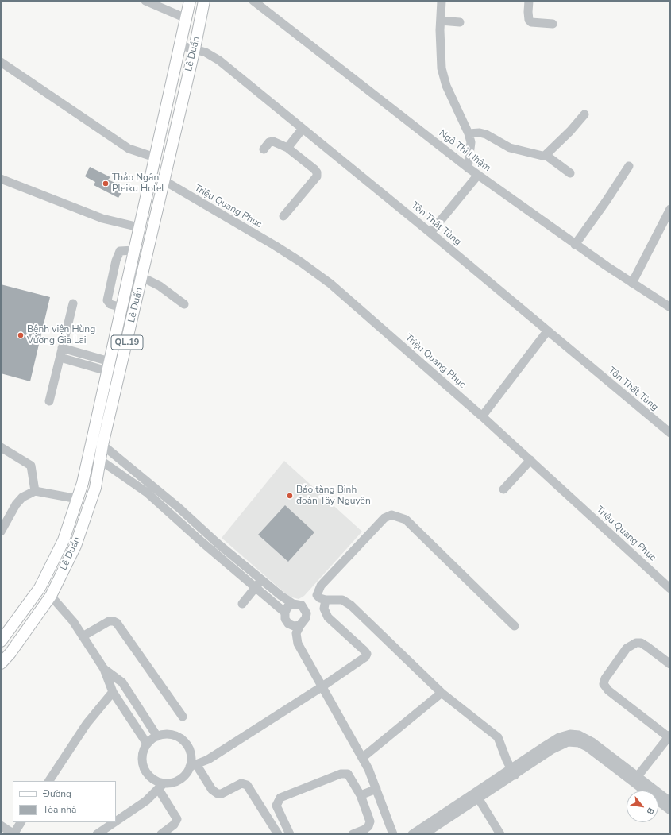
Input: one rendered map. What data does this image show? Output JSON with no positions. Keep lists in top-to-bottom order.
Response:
{
  "streets": {
    "main road": ["Lê Duẩn", "QL.19"],
    "street": ["Ngô Thì Nhậm", "Triệu Quang Phục", "Tôn Thất Tùng"]
  },
  "crossings": [
    ["Lê Duẩn", "Triệu Quang Phục"],
    ["Lê Duẩn", "Tôn Thất Tùng"]
  ],
  "places": ["Thảo Ngân Pleiku Hotel", "Bệnh viện Hùng Vương Gia Lai", "Bảo tàng Binh đoàn Tây Nguyên"],
  "legend": ["Đường", "Tòa nhà"],
  "north": "bottom right"
}
